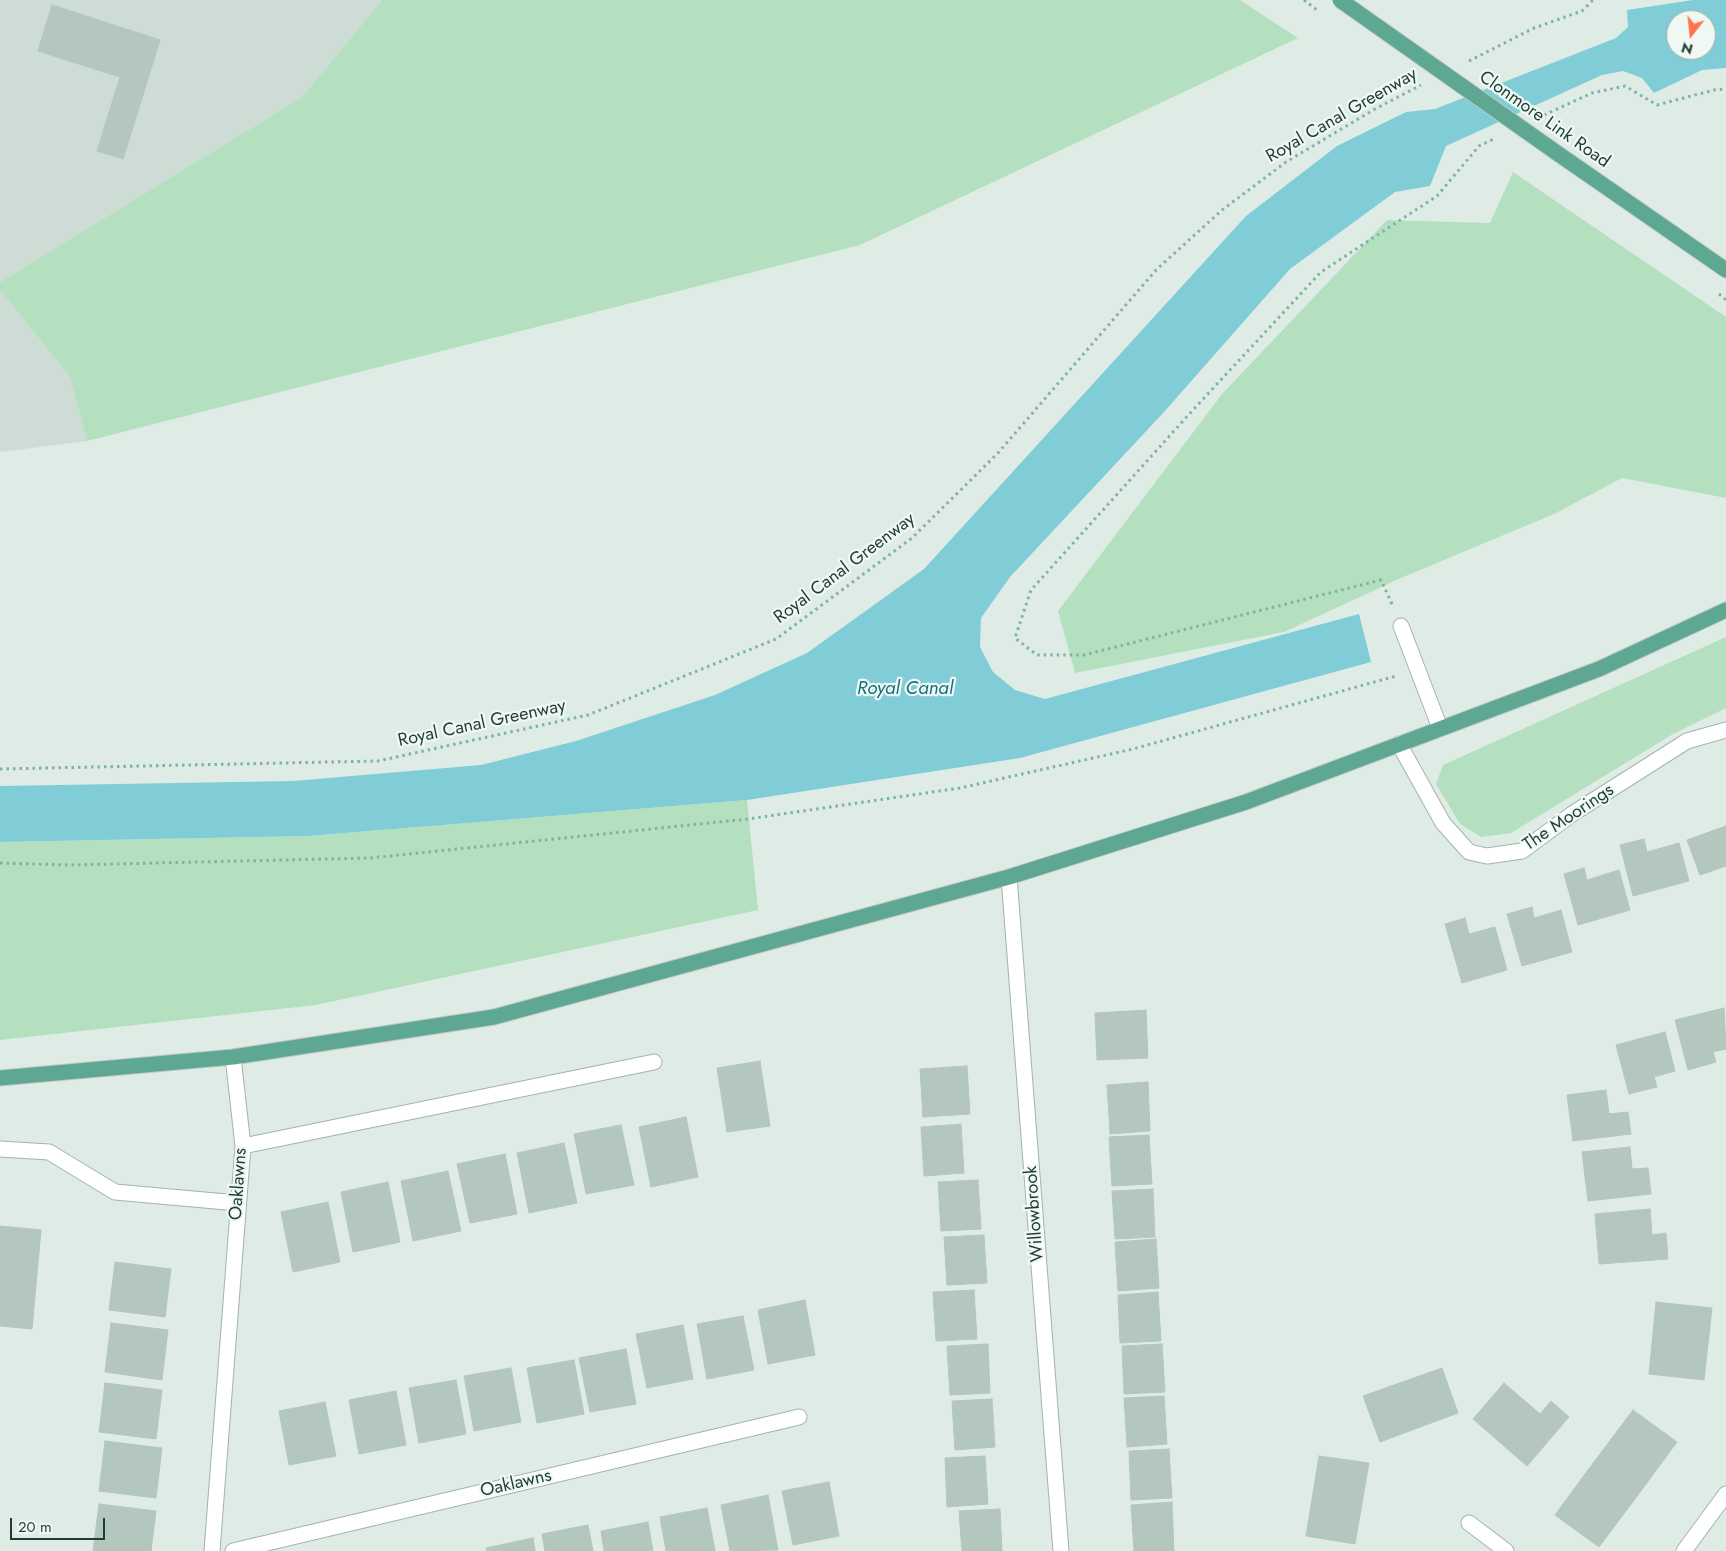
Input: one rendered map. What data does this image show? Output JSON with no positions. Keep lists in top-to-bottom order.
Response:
{
  "streets": {
    "main road": ["Clonmore Link Road"],
    "street": ["The Moorings", "Oaklawns", "Willowbrook"],
    "path": ["Royal Canal Greenway"]
  },
  "water": ["Royal Canal"],
  "scale_bar": "20 m",
  "north": "bottom"
}
